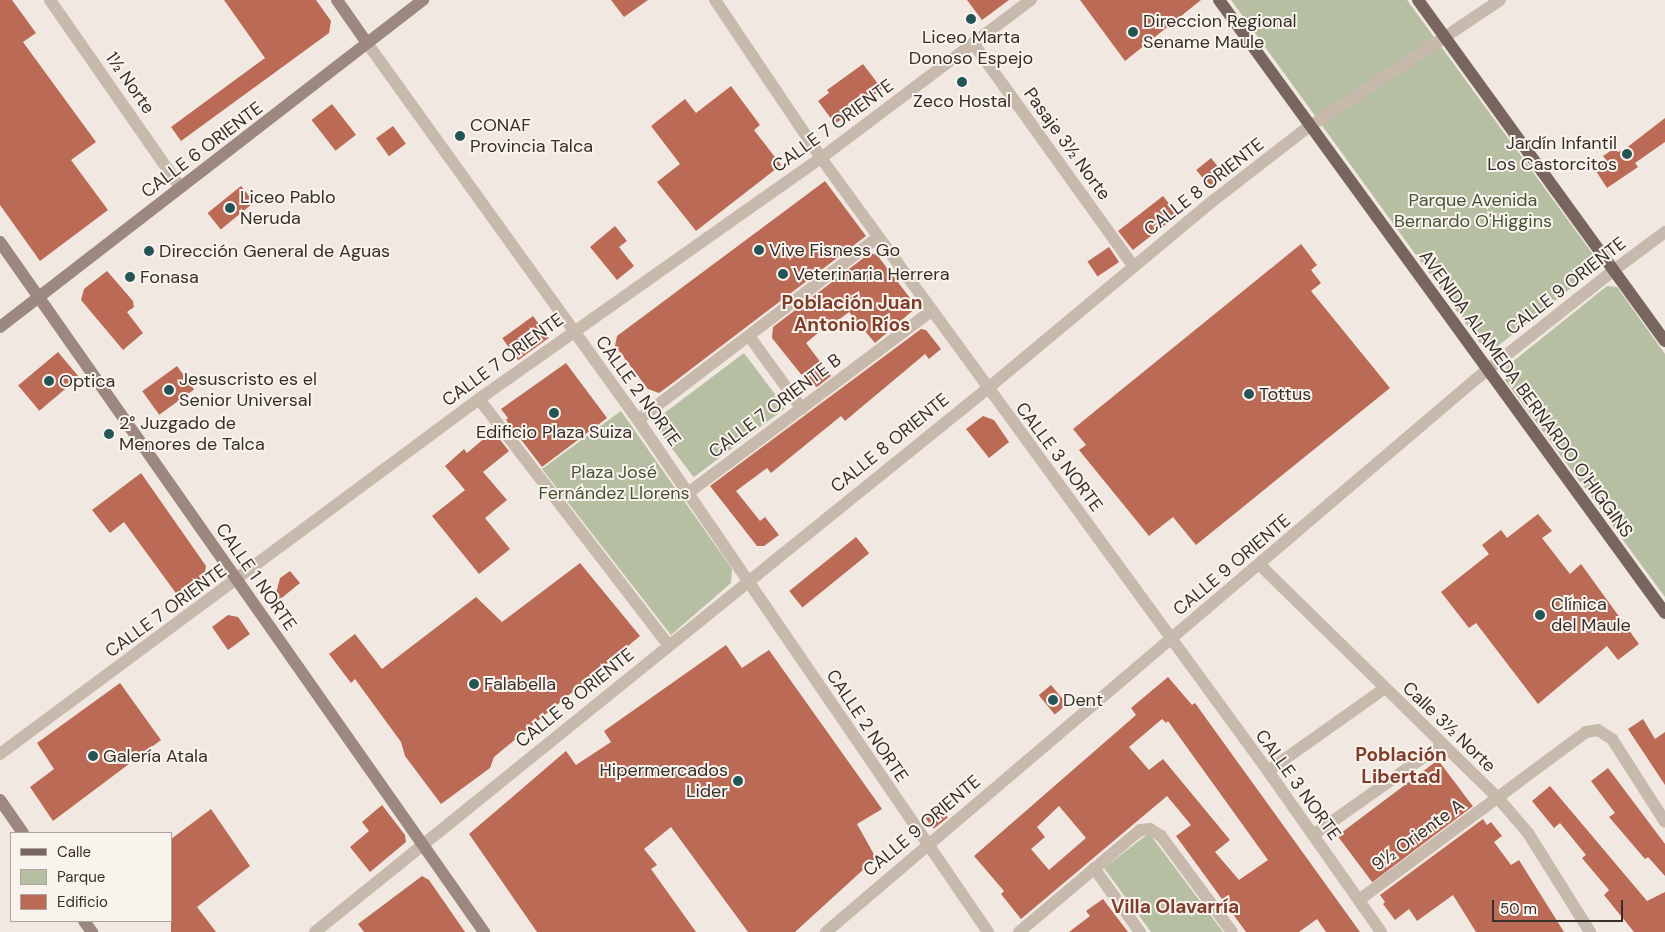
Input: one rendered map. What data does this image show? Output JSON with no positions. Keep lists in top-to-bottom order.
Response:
{
  "streets": {
    "main road": [
      "CALLE 6 ORIENTE",
      "CALLE 2 NORTE",
      "AVENIDA ALAMEDA BERNARDO O'HIGGINS",
      "CALLE 1 NORTE"
    ],
    "street": [
      "1½ Norte",
      "CALLE 7 ORIENTE",
      "Pasaje 3½ Norte",
      "CALLE 8 ORIENTE",
      "CALLE 9 ORIENTE",
      "CALLE 7 ORIENTE B",
      "CALLE 3 NORTE",
      "Calle 3½ Norte",
      "9½ Oriente A"
    ]
  },
  "crossings": [
    ["1½ Norte", "CALLE 6 ORIENTE"],
    ["CALLE 7 ORIENTE", "Pasaje 3½ Norte"],
    ["CALLE 7 ORIENTE", "CALLE 2 NORTE"],
    ["CALLE 7 ORIENTE", "CALLE 3 NORTE"],
    ["CALLE 7 ORIENTE", "CALLE 1 NORTE"],
    ["Pasaje 3½ Norte", "CALLE 8 ORIENTE"],
    ["CALLE 6 ORIENTE", "CALLE 2 NORTE"],
    ["CALLE 6 ORIENTE", "CALLE 1 NORTE"],
    ["CALLE 8 ORIENTE", "CALLE 2 NORTE"],
    ["CALLE 8 ORIENTE", "AVENIDA ALAMEDA BERNARDO O'HIGGINS"],
    ["CALLE 8 ORIENTE", "CALLE 3 NORTE"],
    ["CALLE 8 ORIENTE", "CALLE 1 NORTE"],
    ["CALLE 9 ORIENTE", "CALLE 2 NORTE"],
    ["CALLE 9 ORIENTE", "AVENIDA ALAMEDA BERNARDO O'HIGGINS"],
    ["CALLE 9 ORIENTE", "CALLE 3 NORTE"],
    ["CALLE 9 ORIENTE", "Calle 3½ Norte"],
    ["CALLE 2 NORTE", "CALLE 7 ORIENTE B"],
    ["CALLE 7 ORIENTE B", "CALLE 3 NORTE"],
    ["CALLE 3 NORTE", "9½ Oriente A"],
    ["Calle 3½ Norte", "9½ Oriente A"]
  ],
  "districts": ["Población Juan Antonio Ríos", "Población Libertad", "Villa Olavarría"],
  "parks": ["Parque Avenida Bernardo O'Higgins", "Plaza José Fernández Llorens"],
  "places": [
    "Liceo Marta Donoso Espejo",
    "Direccion Regional Sename Maule",
    "Zeco Hostal",
    "CONAF Provincia Talca",
    "Jardín Infantil Los Castorcitos",
    "Liceo Pablo Neruda",
    "Vive Fisness Go",
    "Dirección General de Aguas",
    "Veterinaria Herrera",
    "Fonasa",
    "Optica",
    "Jesuscristo es el Senior Universal",
    "Tottus",
    "Edificio Plaza Suiza",
    "2° Juzgado de Menores de Talca",
    "Clínica del Maule",
    "Falabella",
    "Dent",
    "Galería Atala",
    "Hipermercados Lider"
  ],
  "legend": ["Calle", "Parque", "Edificio"],
  "scale_bar": "50 m"
}
